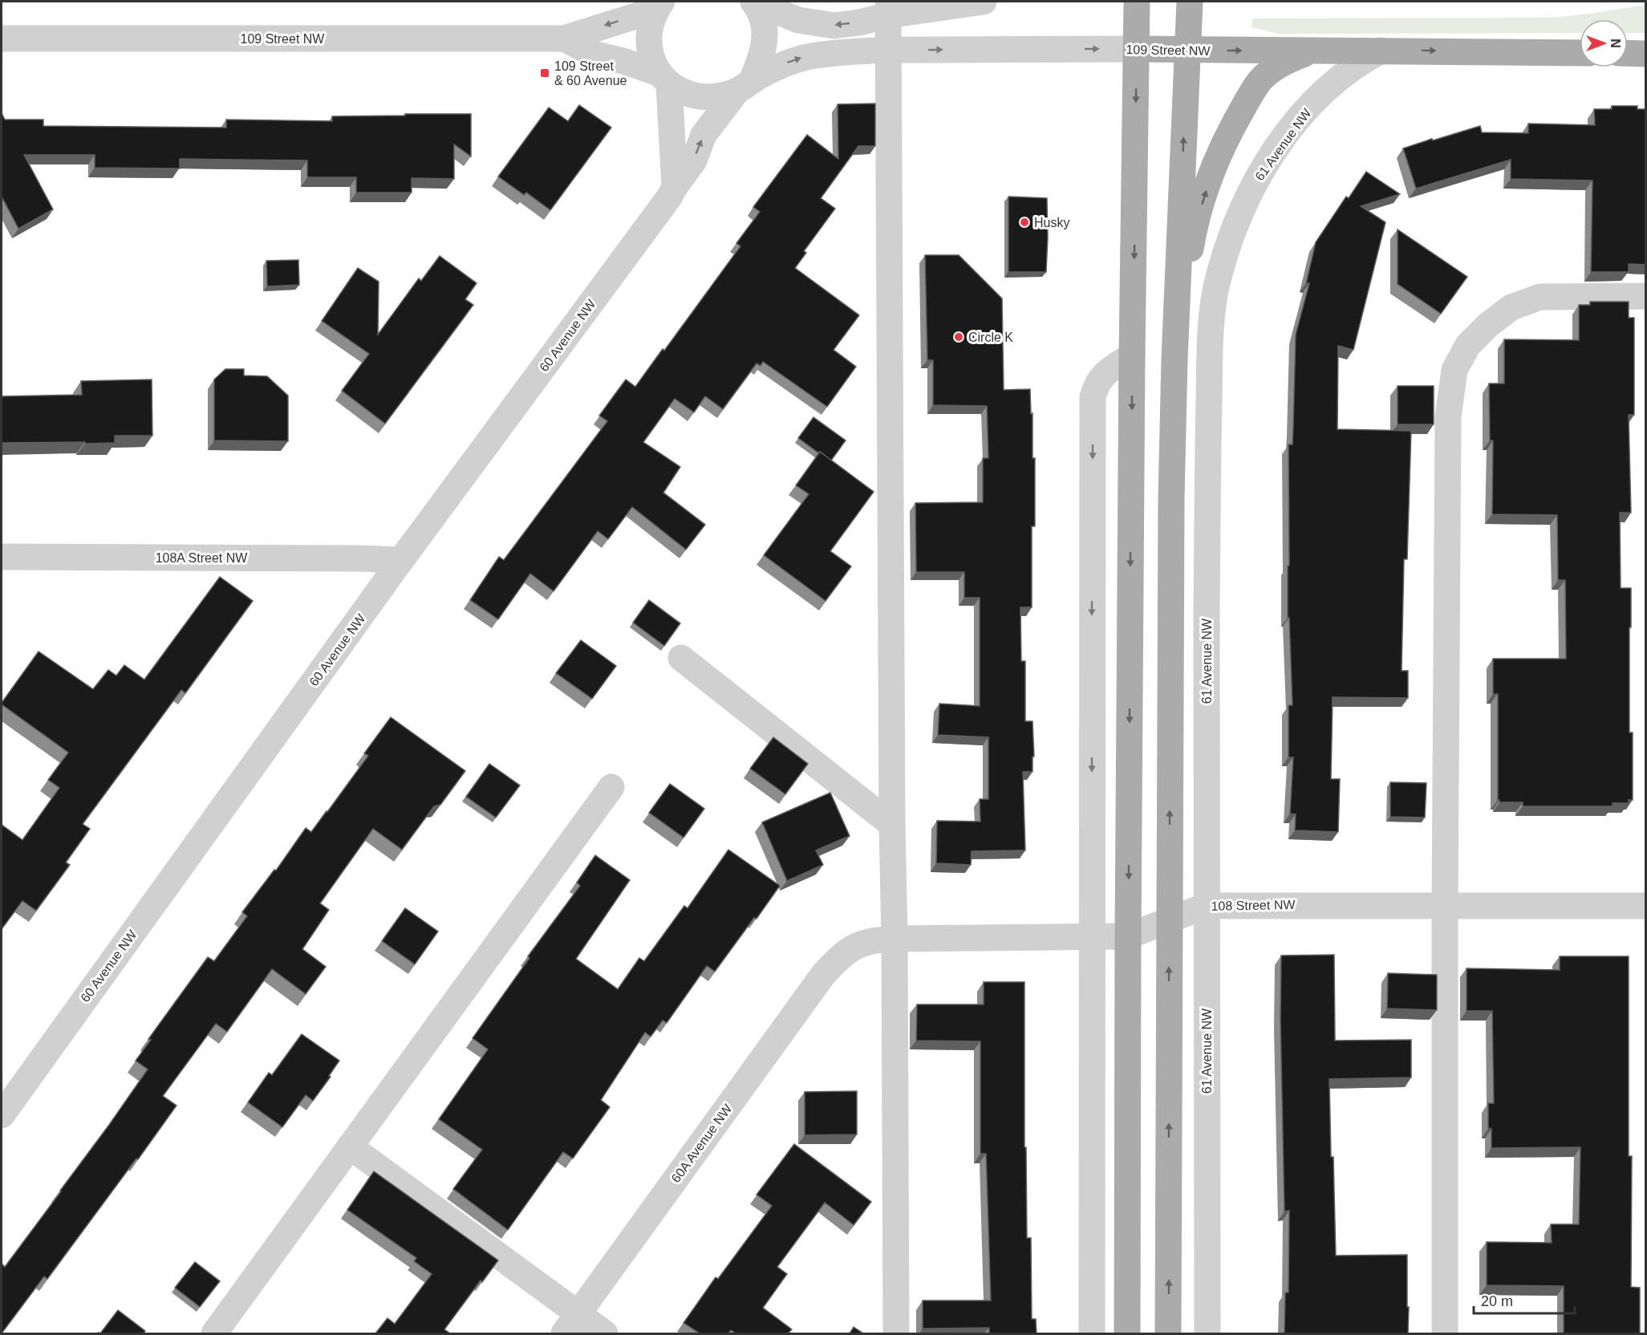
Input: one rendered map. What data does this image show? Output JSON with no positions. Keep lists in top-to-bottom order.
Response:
{
  "streets": {
    "main road": ["109 Street NW"],
    "street": [
      "61 Avenue NW",
      "60 Avenue NW",
      "108A Street NW",
      "108 Street NW",
      "60A Avenue NW"
    ]
  },
  "crossings": [
    ["109 Street NW", "61 Avenue NW"],
    ["109 Street NW", "60 Avenue NW"],
    ["61 Avenue NW", "108 Street NW"],
    ["60 Avenue NW", "108A Street NW"],
    ["108 Street NW", "60A Avenue NW"]
  ],
  "places": {
    "transit": ["109 Street & 60 Avenue"],
    "other": ["Husky", "Circle K"]
  },
  "scale_bar": "20 m",
  "north": "right"
}
